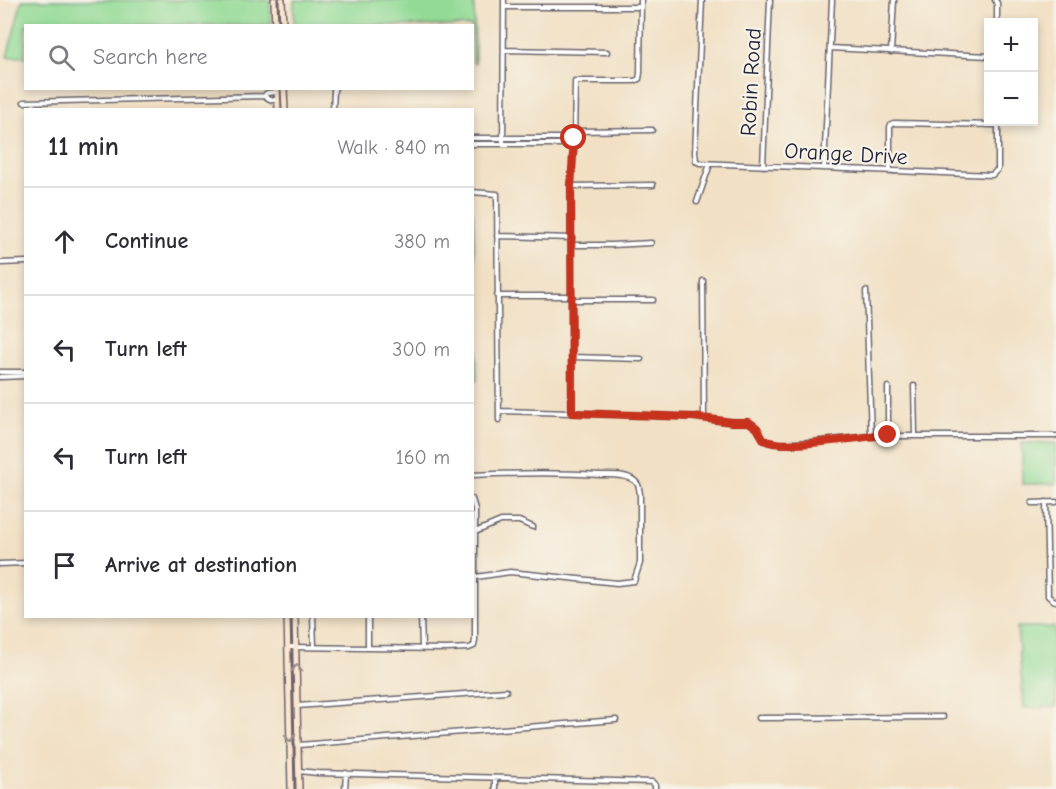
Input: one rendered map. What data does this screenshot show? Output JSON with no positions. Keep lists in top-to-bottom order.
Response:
{
  "streets": {
    "street": ["Robin Road", "Orange Drive"]
  },
  "crossings": [
    ["Robin Road", "Orange Drive"]
  ],
  "page": {
    "map_buttons": ["+", "−"],
    "search": "Search here",
    "heading": ["11 min", "Walk · 840 m"],
    "list": [
      ["Continue", "380 m"],
      ["Turn left", "300 m"],
      ["Turn left", "160 m"],
      "Arrive at destination"
    ]
  }
}
